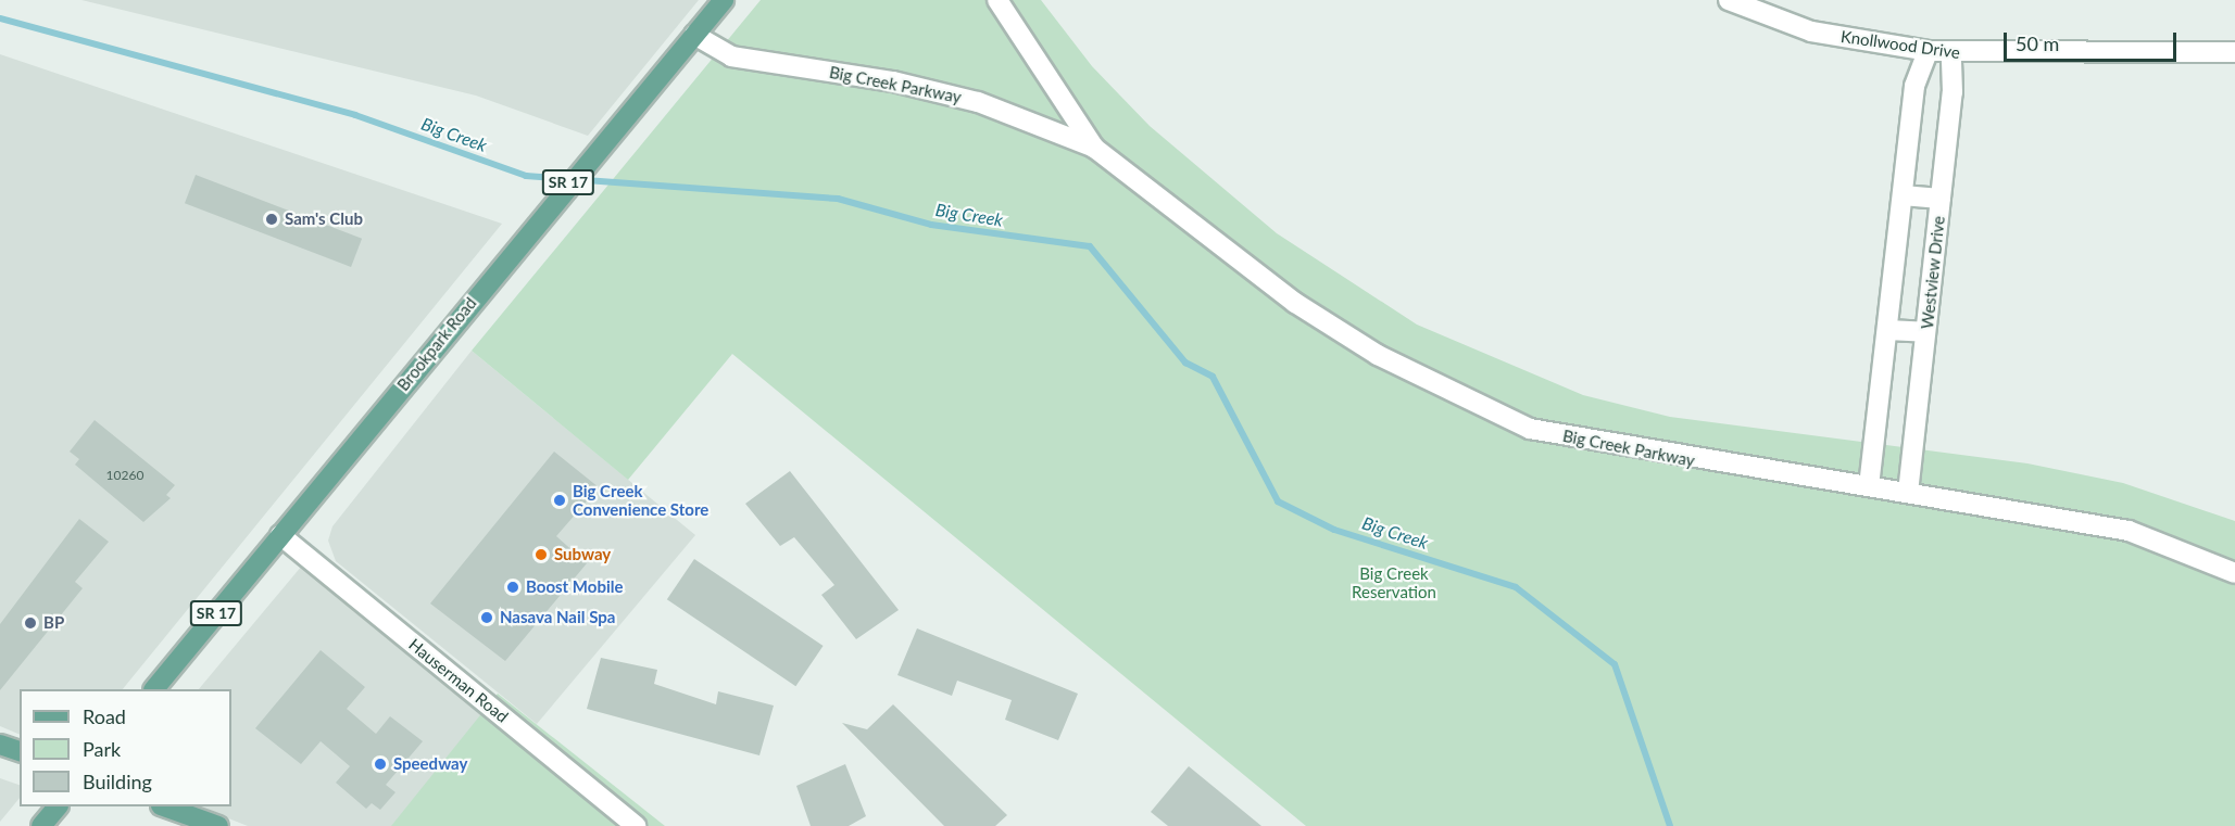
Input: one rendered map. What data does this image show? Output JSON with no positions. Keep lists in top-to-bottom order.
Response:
{
  "streets": {
    "main road": ["SR 17", "Brookpark Road"],
    "street": [
      "Knollwood Drive",
      "Big Creek Parkway",
      "Westview Drive",
      "Hauserman Road"
    ]
  },
  "crossings": [
    ["Knollwood Drive", "Westview Drive"],
    ["Big Creek Parkway", "Westview Drive"],
    ["Big Creek Parkway", "Brookpark Road"],
    ["Brookpark Road", "Hauserman Road"]
  ],
  "water": ["Big Creek"],
  "parks": ["Big Creek Reservation"],
  "places": [
    "Sam's Club",
    "Big Creek Convenience Store",
    "Subway",
    "Boost Mobile",
    "Nasava Nail Spa",
    "BP",
    "Speedway"
  ],
  "house_numbers": ["10260"],
  "legend": ["Road", "Park", "Building"],
  "scale_bar": "50 m"
}
